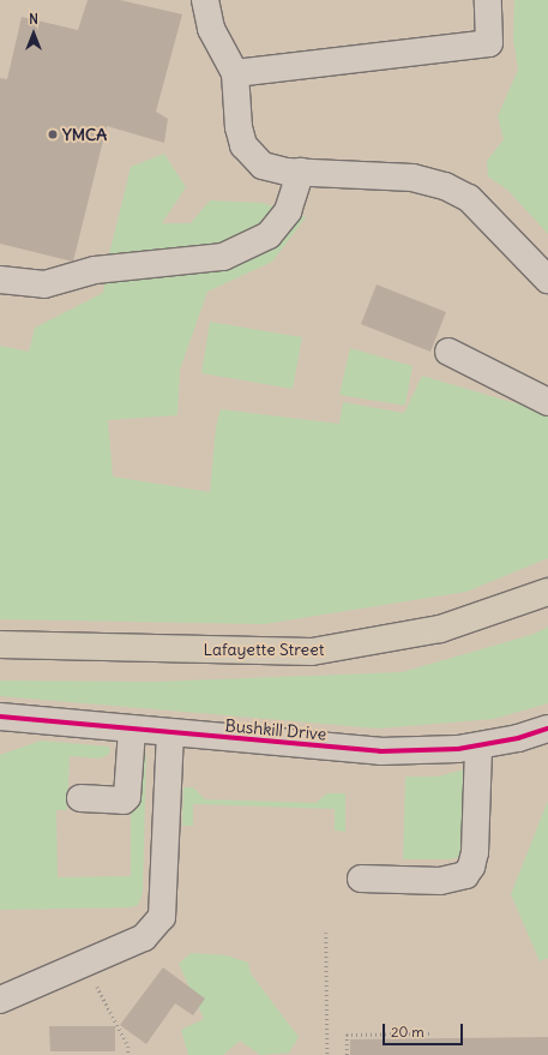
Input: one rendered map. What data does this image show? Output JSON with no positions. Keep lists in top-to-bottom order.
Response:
{
  "streets": {
    "main road": ["Lafayette Street"],
    "street": ["Bushkill Drive"]
  },
  "places": ["YMCA"],
  "scale_bar": "20 m",
  "north": "top"
}
